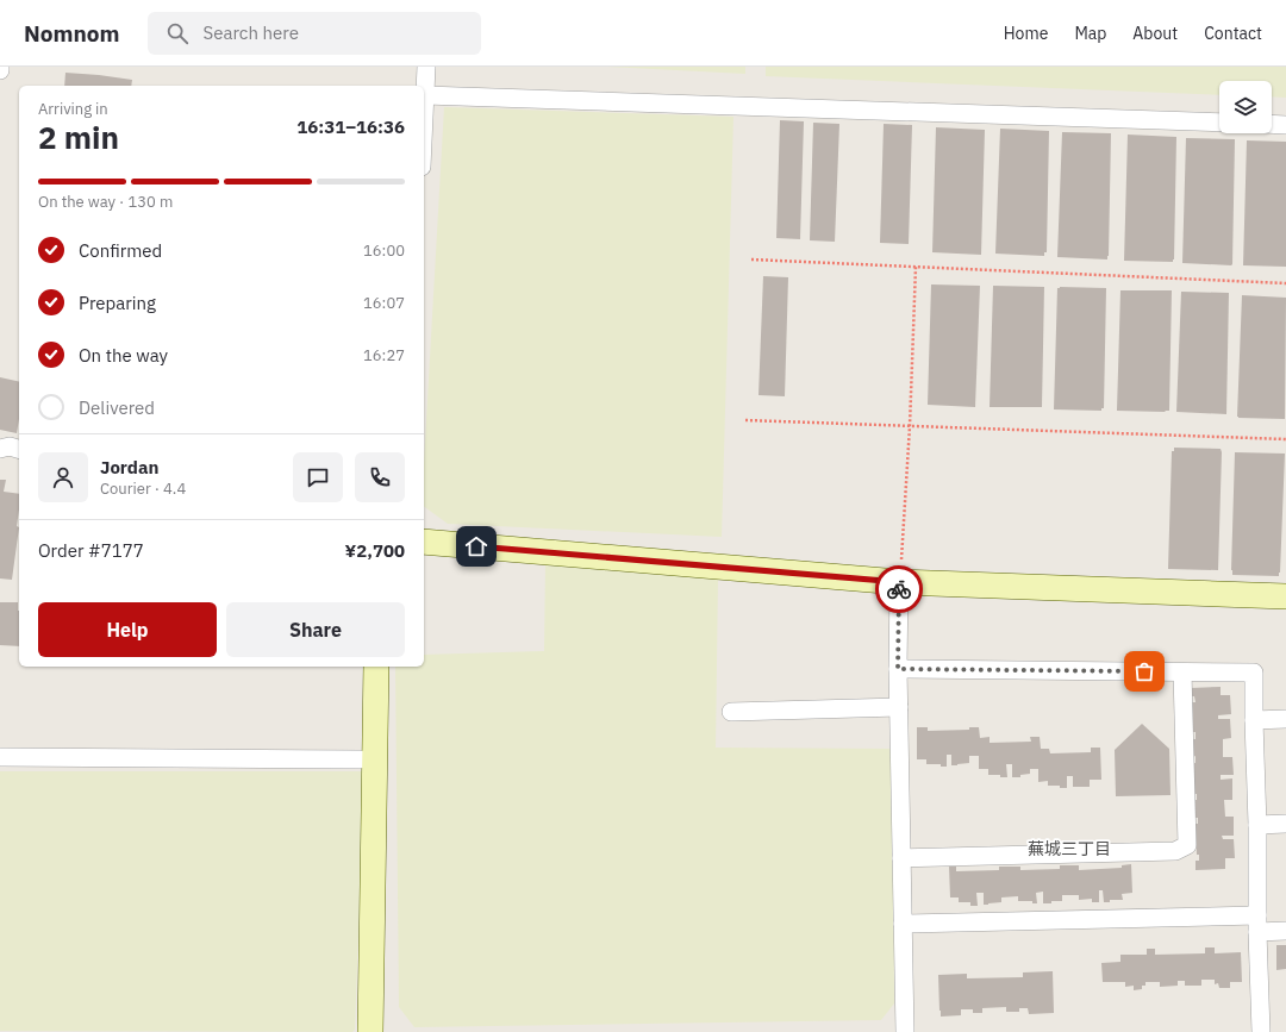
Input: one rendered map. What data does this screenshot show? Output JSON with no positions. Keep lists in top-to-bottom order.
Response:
{
  "districts": ["蕪城三丁目"],
  "page": {
    "header": "Nomnom",
    "search": "Search here",
    "nav": [
      "Home",
      "Map",
      "About",
      "Contact"
    ],
    "heading": ["2 min", "Arriving in", "16:31–16:36"],
    "panel": [
      "Jordan",
      "Courier · 4.4",
      "Order #7177",
      "¥2,700"
    ],
    "bar": "On the way · 130 m",
    "list": [
      ["Confirmed", "16:00"],
      ["Preparing", "16:07"],
      ["On the way", "16:27"],
      "Delivered"
    ],
    "buttons": ["Help", "Share"]
  }
}
